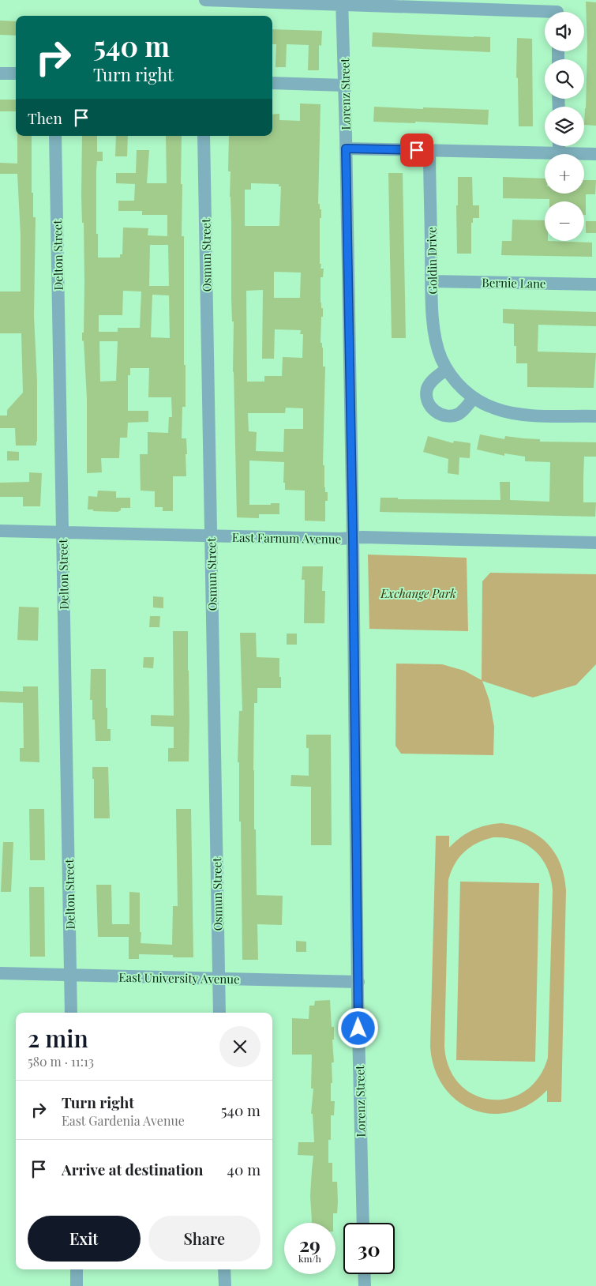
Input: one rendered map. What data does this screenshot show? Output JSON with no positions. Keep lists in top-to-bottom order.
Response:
{
  "streets": {
    "street": [
      "Lorenz Street",
      "Delton Street",
      "Osmun Street",
      "Goldin Drive",
      "Bernie Lane",
      "East Farnum Avenue",
      "East University Avenue"
    ]
  },
  "crossings": [
    ["Lorenz Street", "East Farnum Avenue"],
    ["Lorenz Street", "East University Avenue"],
    ["Delton Street", "East Farnum Avenue"],
    ["Delton Street", "East University Avenue"],
    ["Osmun Street", "East Farnum Avenue"],
    ["Osmun Street", "East University Avenue"],
    ["Goldin Drive", "Bernie Lane"]
  ],
  "parks": ["Exchange Park"],
  "page": {
    "map_buttons": ["+", "−"],
    "turn": ["540 m", "Turn right"],
    "then": "Then",
    "heading": ["2 min", "580 m · 11:13"],
    "list": [
      {
        "name": "Turn right",
        "note": "East Gardenia Avenue",
        "value": "540 m"
      },
      {
        "name": "Arrive at destination",
        "value": "40 m"
      }
    ],
    "buttons": ["Exit", "Share"],
    "speed": "29 km/h",
    "limit": "30"
  }
}
